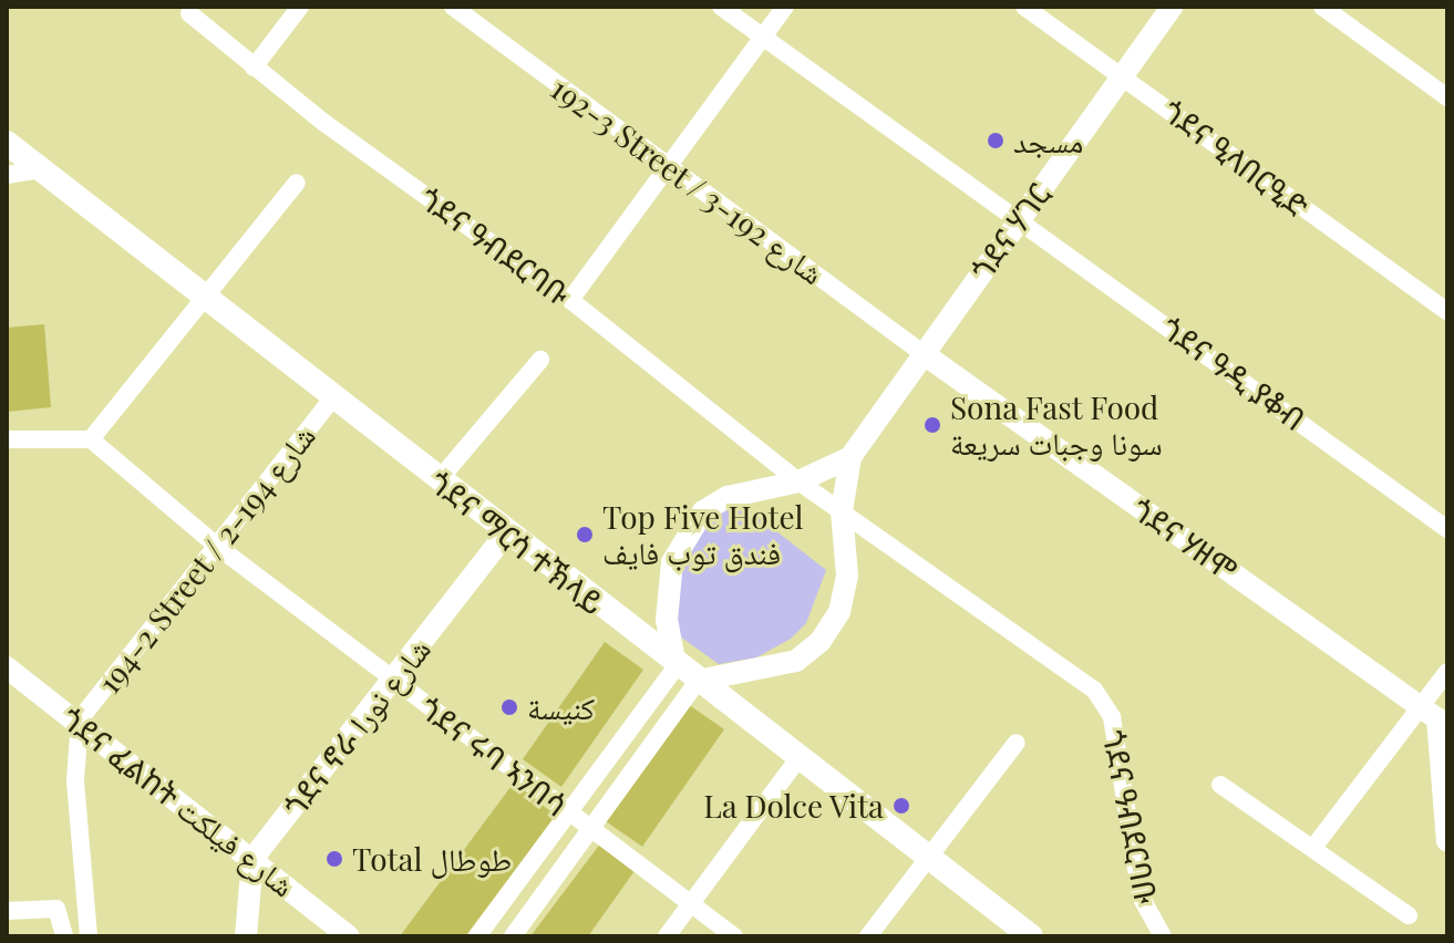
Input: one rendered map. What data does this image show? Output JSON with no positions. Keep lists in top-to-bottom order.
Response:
{
  "streets": {
    "main road": ["ጎደና ማርሳ ተኽላይ"],
    "street": [
      "ጎደና ዒላበርዒድ",
      "192-3 Street / شارع 192-3",
      "ጎደና ሃገር",
      "ጎደና ዓብደርባቡ",
      "ጎደና ዓዲ ያቆብ",
      "ጎደና ሃዘሞ",
      "194-2 Street / شارع 194-2",
      "ጎደና ኖራ شارع نورا",
      "ጎደና ሩባ ኣንበሳ",
      "ጎደና ፈልከት شارع فيلكت"
    ]
  },
  "crossings": [
    ["ጎደና ዒላበርዒድ", "ጎደና ሃገር"],
    ["192-3 Street / شارع 192-3", "ጎደና ሃገር"],
    ["192-3 Street / شارع 192-3", "ጎደና ሃዘሞ"],
    ["ጎደና ሃገር", "ጎደና ዓዲ ያቆብ"],
    ["ጎደና ሃገር", "ጎደና ሃዘሞ"],
    ["ጎደና ዓብደርባቡ", "ጎደና ማርሳ ተኽላይ"],
    ["ጎደና ማርሳ ተኽላይ", "194-2 Street / شارع 194-2"],
    ["ጎደና ማርሳ ተኽላይ", "ጎደና ኖራ شارع نورا"],
    ["194-2 Street / شارع 194-2", "ጎደና ሩባ ኣንበሳ"],
    ["194-2 Street / شارع 194-2", "ጎደና ፈልከት شارع فيلكت"],
    ["ጎደና ኖራ شارع نورا", "ጎደና ሩባ ኣንበሳ"],
    ["ጎደና ኖራ شارع نورا", "ጎደና ፈልከት شارع فيلكت"]
  ],
  "places": [
    "مسجد",
    "Sona Fast Food سونا وجبات سريعة",
    "Top Five Hotel فندق توب فايف",
    "كنيسة",
    "La Dolce Vita",
    "Total طوطال"
  ]
}
